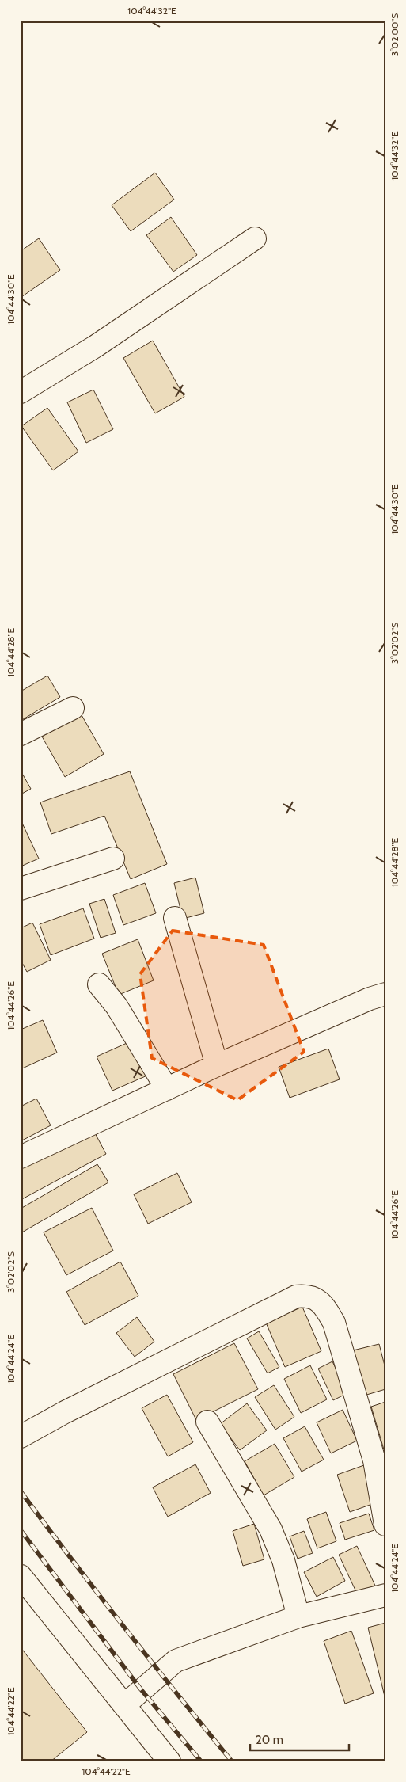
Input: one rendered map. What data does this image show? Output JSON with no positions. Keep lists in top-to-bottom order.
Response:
{
  "scale_bar": "20 m",
  "coordinates": [
    "104°44'32\"E",
    "3°02'00\"S",
    "104°44'30\"E",
    "3°02'02\"S",
    "104°44'28\"E",
    "104°44'26\"E",
    "104°44'24\"E",
    "104°44'22\"E"
  ]
}
